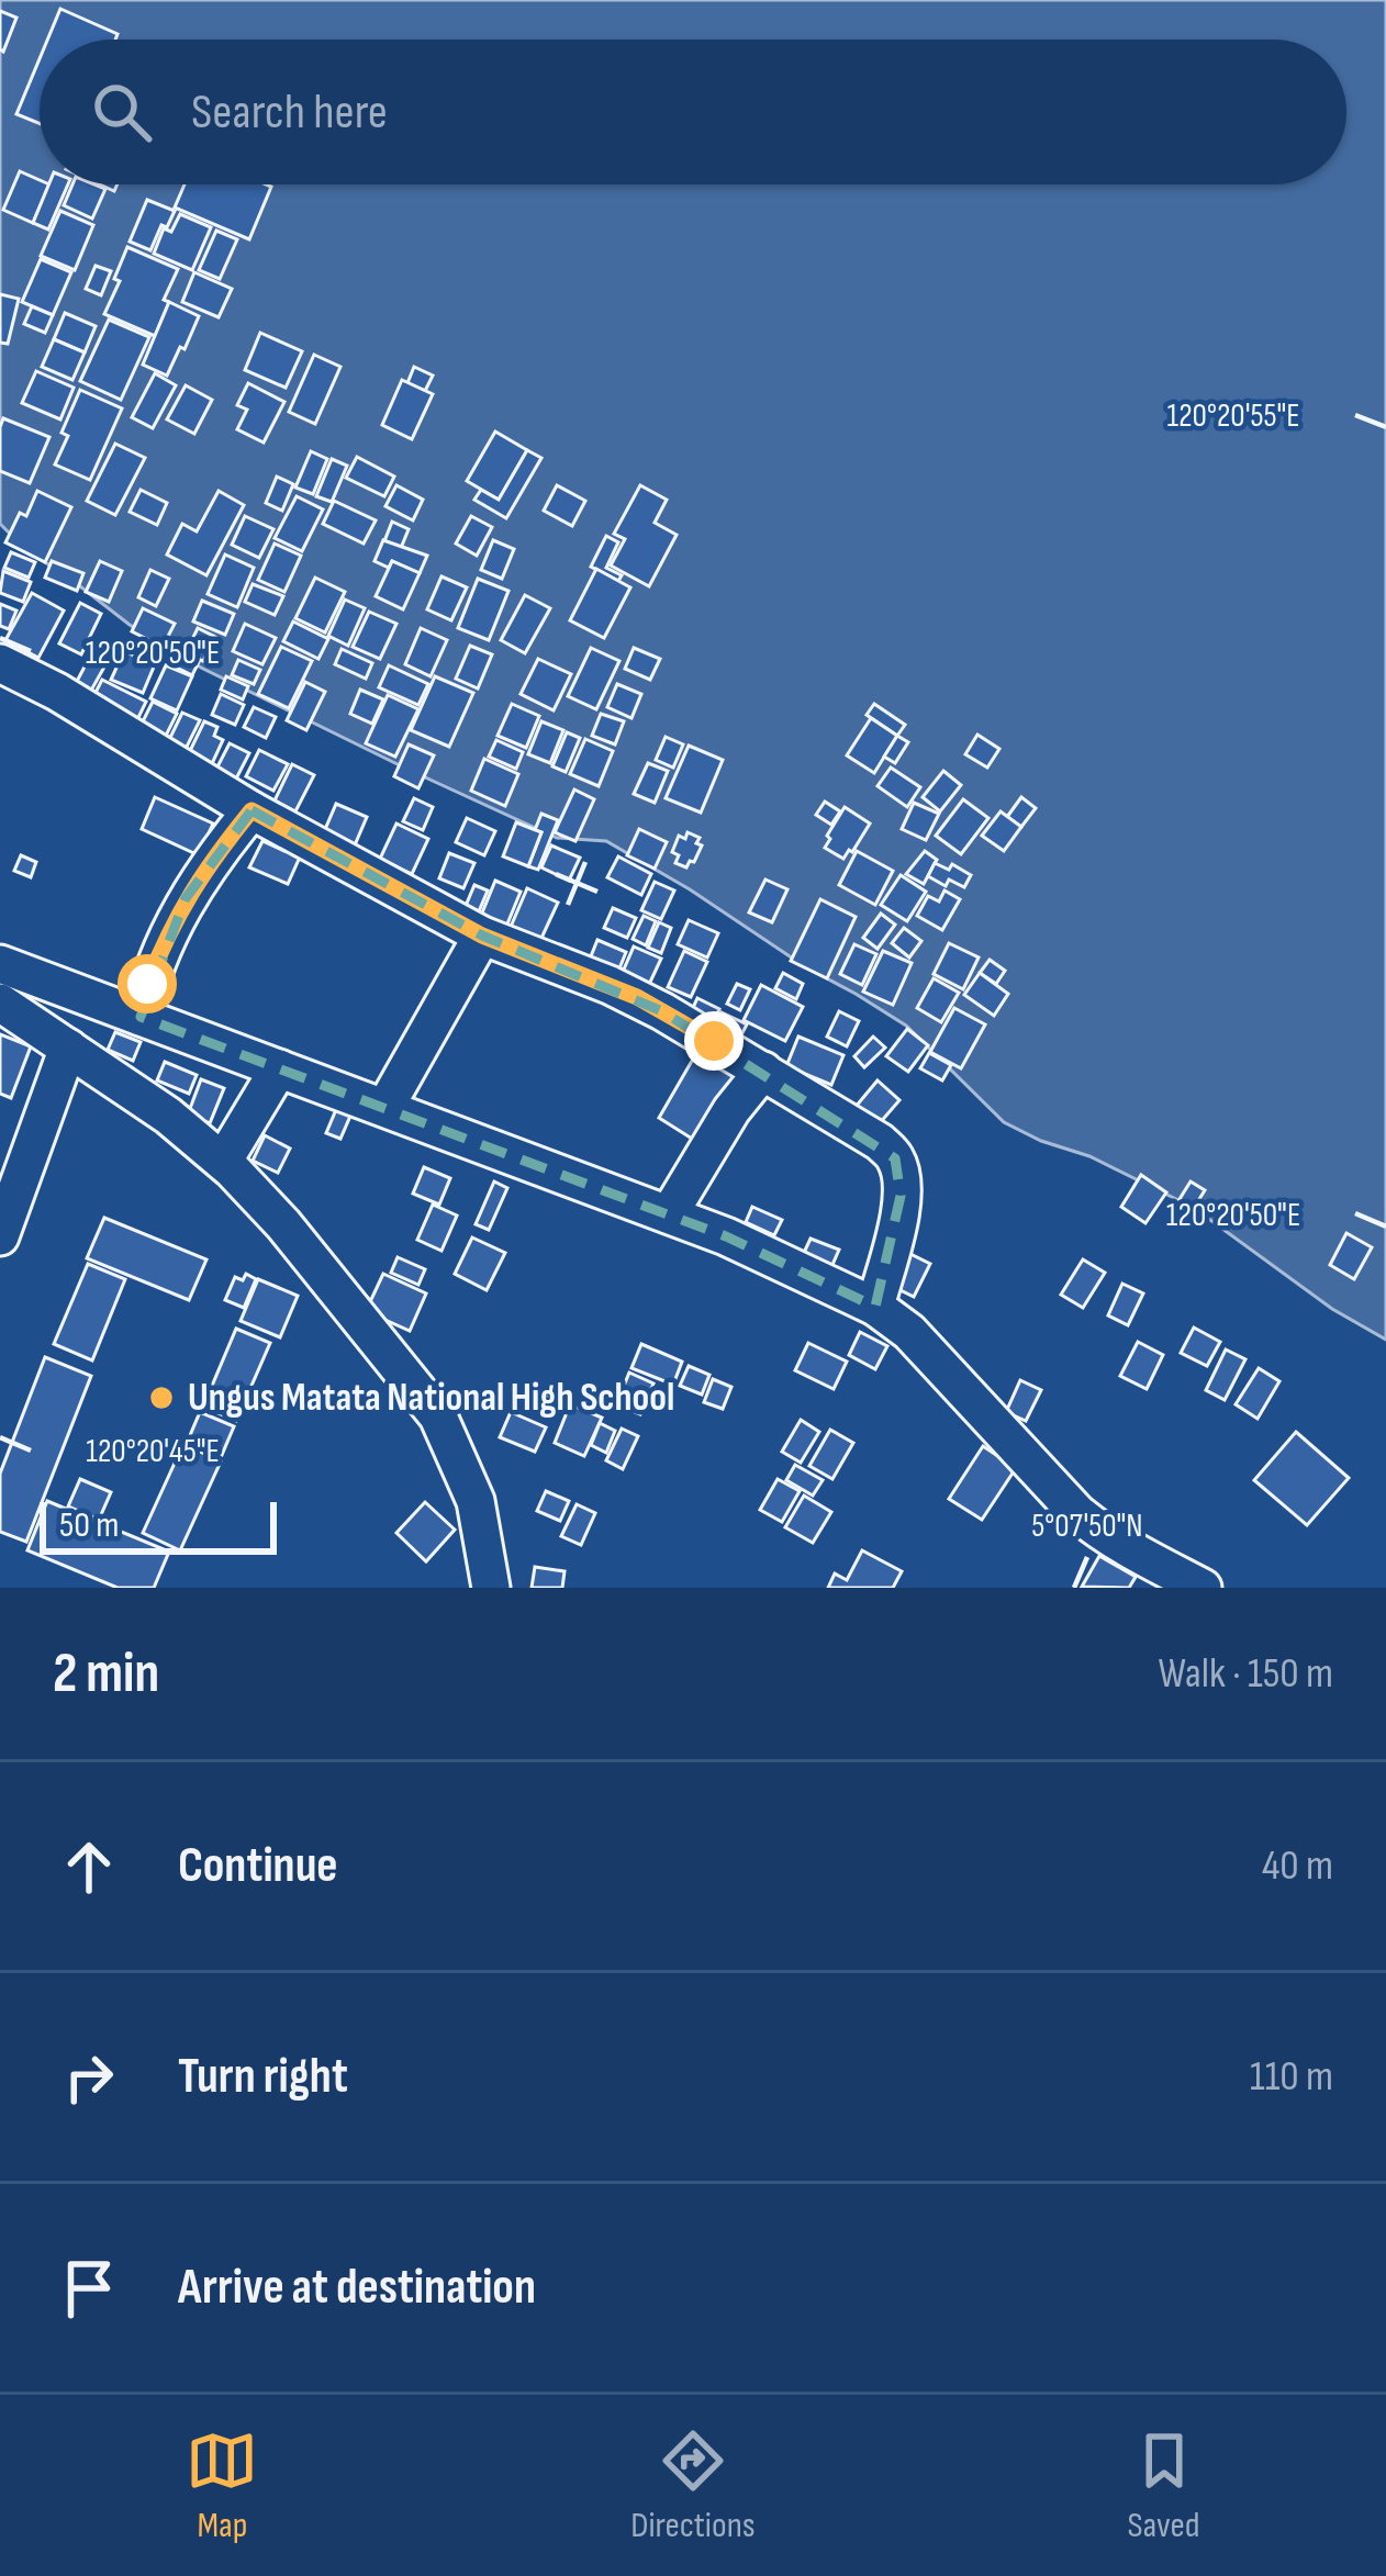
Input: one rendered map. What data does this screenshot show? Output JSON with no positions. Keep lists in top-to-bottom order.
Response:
{
  "places": ["Ungus Matata National High School"],
  "scale_bar": "50 m",
  "page": {
    "search": "Search here",
    "scale": "50 m",
    "heading": ["2 min", "Walk · 150 m"],
    "list": [
      ["Continue", "40 m"],
      ["Turn right", "110 m"],
      "Arrive at destination"
    ],
    "nav": ["Map", "Directions", "Saved"]
  },
  "coordinates": [
    "120°20'55\"E",
    "120°20'50\"E",
    "120°20'45\"E",
    "5°07'50\"N"
  ]
}
